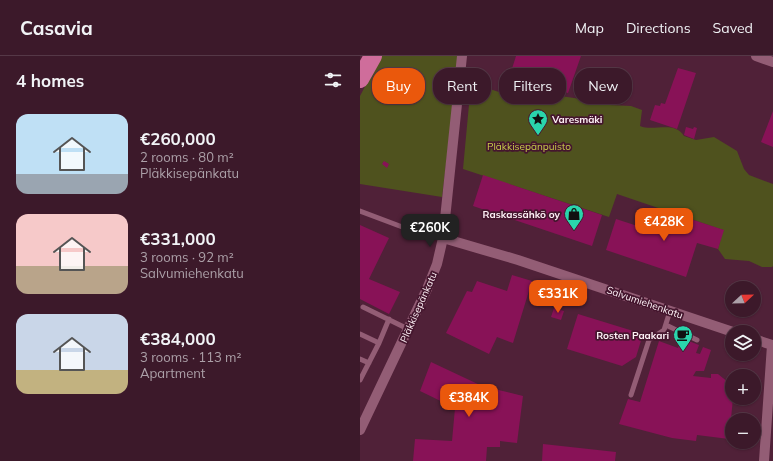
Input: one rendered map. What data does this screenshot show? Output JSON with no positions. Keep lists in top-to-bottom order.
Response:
{
  "streets": {
    "street": ["Salvumiehenkatu", "Pläkkisepänkatu"]
  },
  "crossings": [
    ["Salvumiehenkatu", "Pläkkisepänkatu"]
  ],
  "parks": ["Pläkkisepänpuisto"],
  "places": {
    "place": ["Varesmäki"],
    "shop": ["Raskassähkö oy"],
    "cafe": ["Rosten Paakari"]
  },
  "north": "right",
  "page": {
    "header": "Casavia",
    "nav": ["Map", "Directions", "Saved"],
    "heading": "4 homes",
    "chip": [
      "Buy",
      "Rent",
      "Filters",
      "New"
    ],
    "list": [
      {
        "name": "€260,000",
        "note": "2 rooms · 80 m² · Pläkkisepänkatu"
      },
      {
        "name": "€331,000",
        "note": "3 rooms · 92 m² · Salvumiehenkatu"
      },
      {
        "name": "€384,000",
        "note": "3 rooms · 113 m² · Apartment"
      }
    ],
    "price": [
      "€428K",
      "€260K",
      "€331K",
      "€384K"
    ],
    "map_buttons": ["+", "−"]
  }
}
